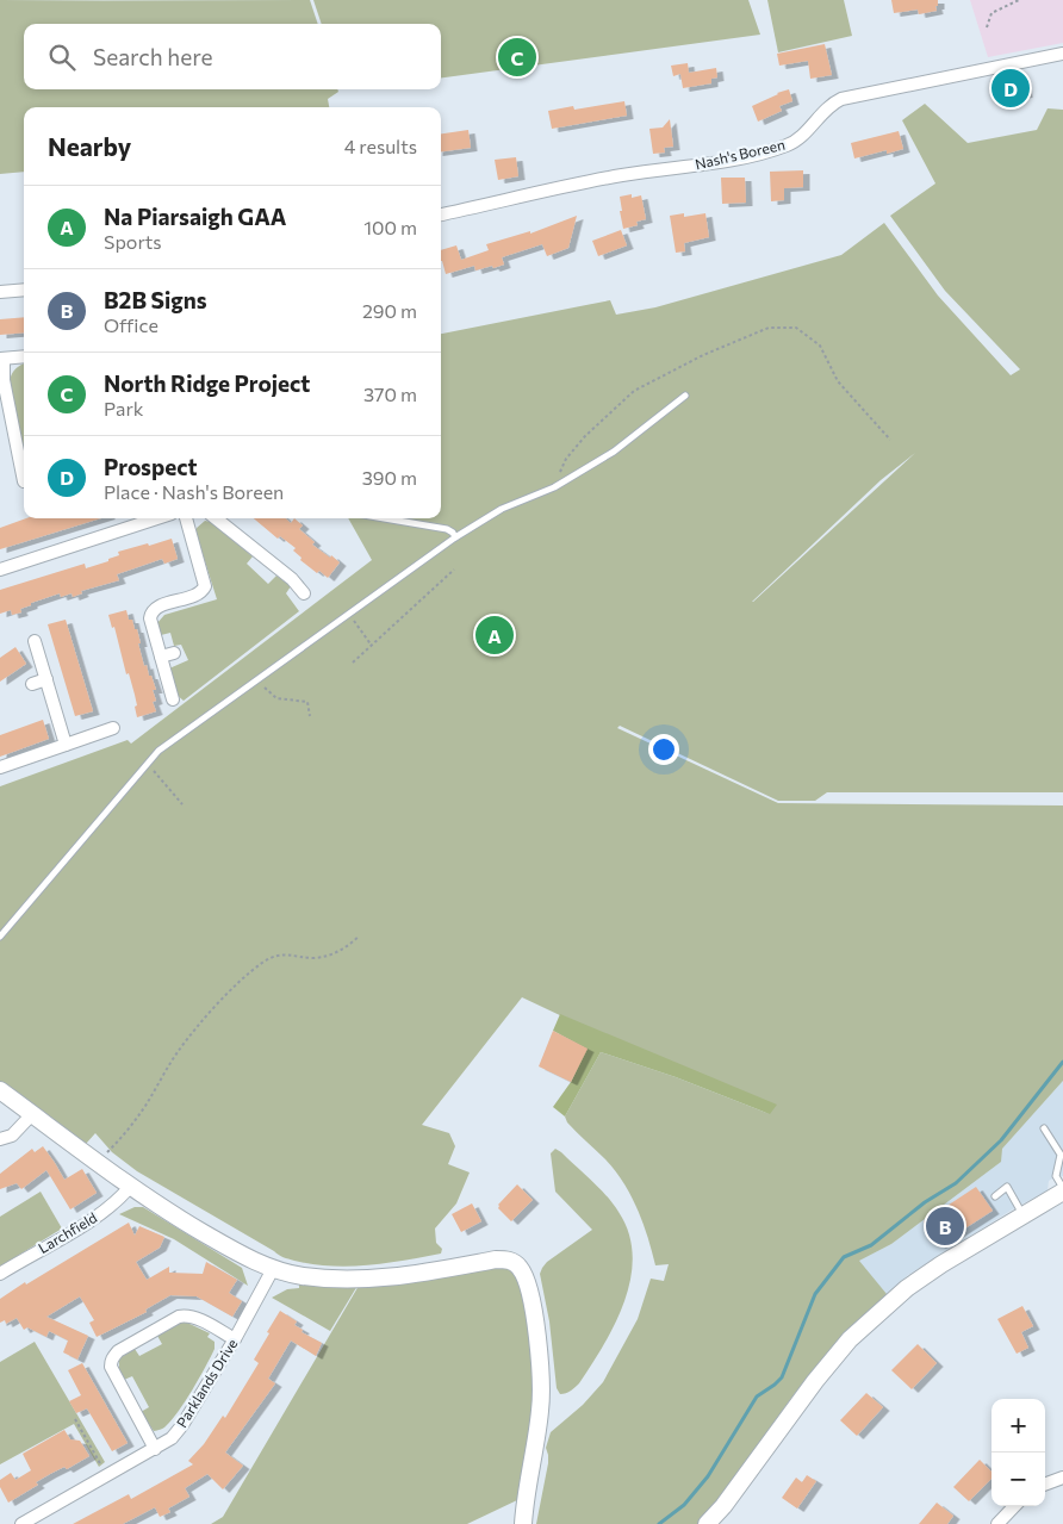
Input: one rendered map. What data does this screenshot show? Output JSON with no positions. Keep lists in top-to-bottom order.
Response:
{
  "streets": {
    "street": ["Nash's Boreen", "Larchfield", "Parklands Drive"]
  },
  "page": {
    "search": "Search here",
    "pins": [
      "C",
      "D",
      "A",
      "B"
    ],
    "heading": ["Nearby", "4 results"],
    "list": [
      {
        "mark": "A",
        "name": "Na Piarsaigh GAA",
        "note": "Sports",
        "value": "100 m"
      },
      {
        "mark": "B",
        "name": "B2B Signs",
        "note": "Office",
        "value": "290 m"
      },
      {
        "mark": "C",
        "name": "North Ridge Project",
        "note": "Park",
        "value": "370 m"
      },
      {
        "mark": "D",
        "name": "Prospect",
        "note": "Place · Nash's Boreen",
        "value": "390 m"
      }
    ],
    "map_buttons": ["+", "−"]
  }
}
